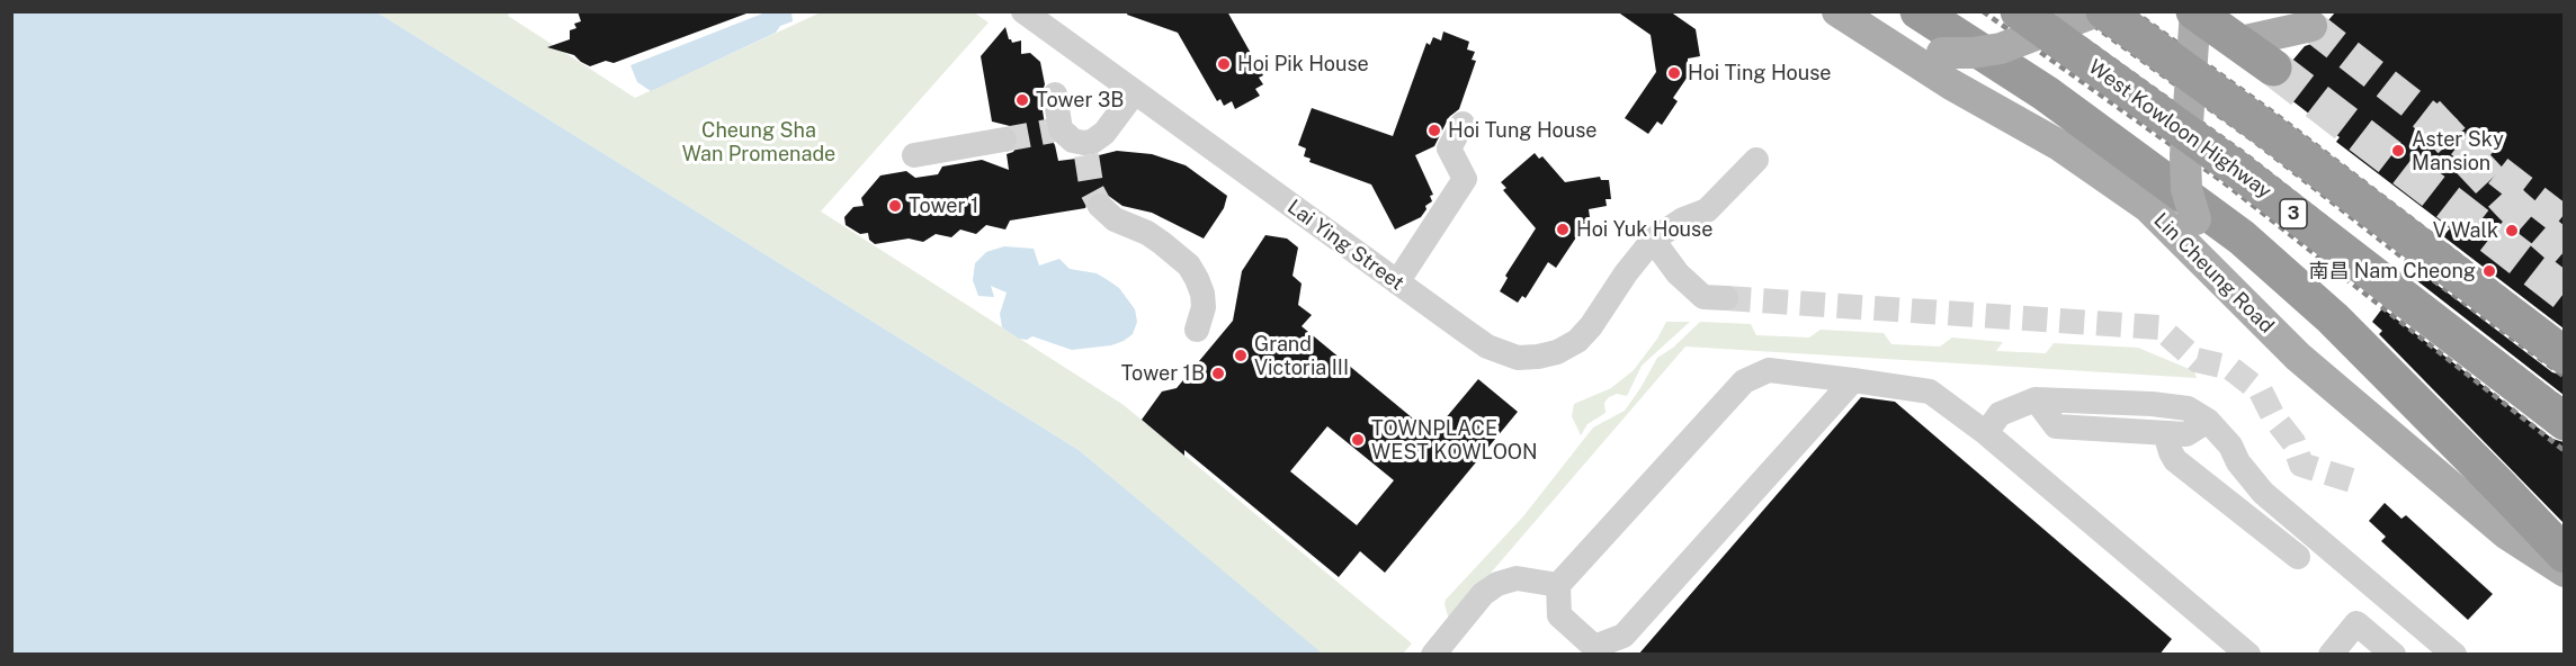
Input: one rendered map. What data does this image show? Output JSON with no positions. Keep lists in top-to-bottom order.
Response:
{
  "streets": {
    "highway": ["West Kowloon Highway", "3", "Lin Cheung Road"],
    "street": ["Lai Ying Street"]
  },
  "parks": ["Cheung Sha Wan Promenade"],
  "places": [
    "Hoi Pik House",
    "Hoi Ting House",
    "Tower 3B",
    "Hoi Tung House",
    "Aster Sky Mansion",
    "Tower 1",
    "Hoi Yuk House",
    "V Walk",
    "南昌 Nam Cheong",
    "Grand Victoria III",
    "Tower 1B",
    "TOWNPLACE WEST KOWLOON"
  ]
}
